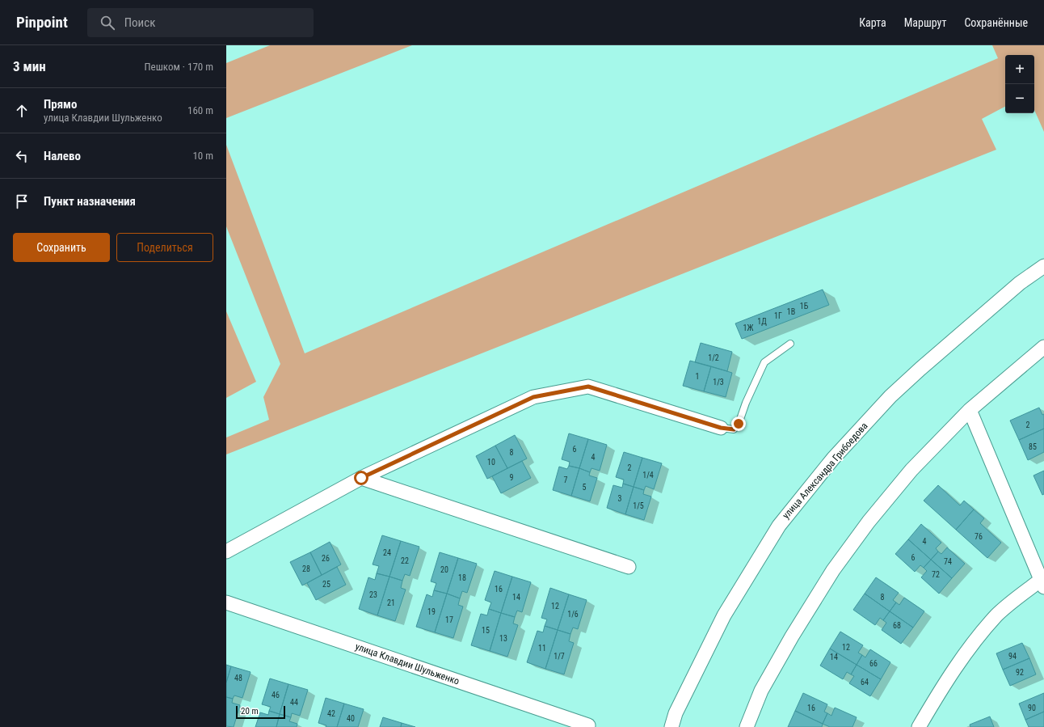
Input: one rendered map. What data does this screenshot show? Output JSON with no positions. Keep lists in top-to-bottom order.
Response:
{
  "streets": {
    "street": ["улица Александра Грибоедова", "улица Клавдии Шульженко"]
  },
  "house_numbers": [
    "1Б",
    "1В",
    "1Г",
    "1Д",
    "1Ж",
    "1/2",
    "1",
    "1/3",
    "2",
    "85",
    "6",
    "8",
    "4",
    "10",
    "2",
    "1/4",
    "9",
    "7",
    "5",
    "3",
    "1/5",
    "76",
    "4",
    "24",
    "6",
    "26",
    "22",
    "74",
    "28",
    "20",
    "72",
    "18",
    "25",
    "16",
    "23",
    "14",
    "8",
    "21",
    "12",
    "19",
    "1/6",
    "17",
    "68",
    "15",
    "13",
    "12",
    "11",
    "1/7",
    "94",
    "14",
    "66",
    "92",
    "48",
    "64",
    "46",
    "44",
    "16",
    "90",
    "42",
    "40"
  ],
  "scale_bar": "20 m",
  "page": {
    "header": "Pinpoint",
    "search": "Поиск",
    "nav": ["Карта", "Маршрут", "Сохранённые"],
    "heading": ["3 мин", "Пешком · 170 m"],
    "map_buttons": ["+", "−"],
    "list": [
      ["Прямо", "улица Клавдии Шульженко", "160 m"],
      ["Налево", "10 m"],
      "Пункт назначения"
    ],
    "buttons": ["Сохранить", "Поделиться"],
    "scale": "20 m"
  }
}
